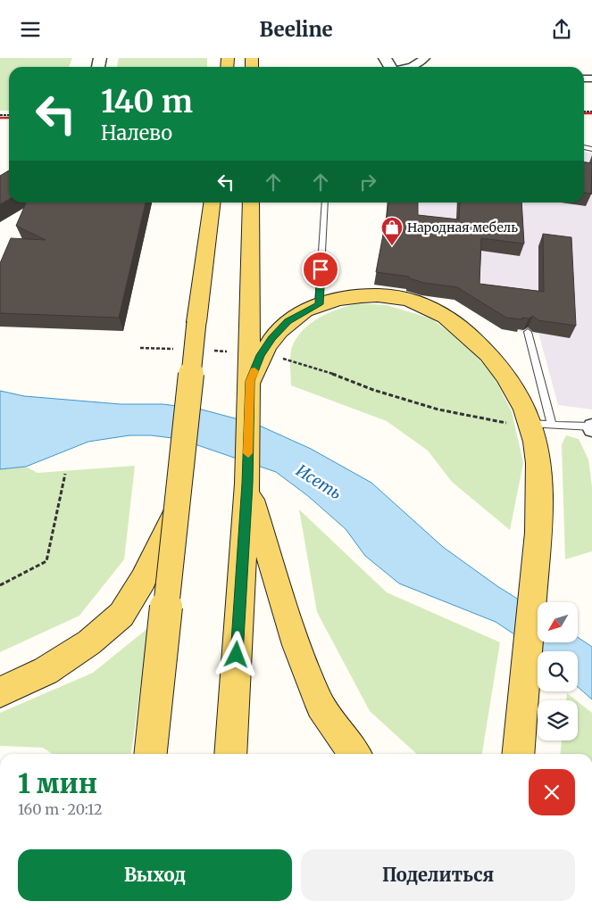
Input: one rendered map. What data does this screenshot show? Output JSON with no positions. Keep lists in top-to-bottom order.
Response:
{
  "water": ["Исеть"],
  "places": {
    "shop": ["Народная мебель"]
  },
  "north": "bottom left",
  "page": {
    "header": "Beeline",
    "turn": ["140 m", "Налево"],
    "heading": ["1 мин", "160 m · 20:12"],
    "buttons": ["Выход", "Поделиться"]
  }
}
